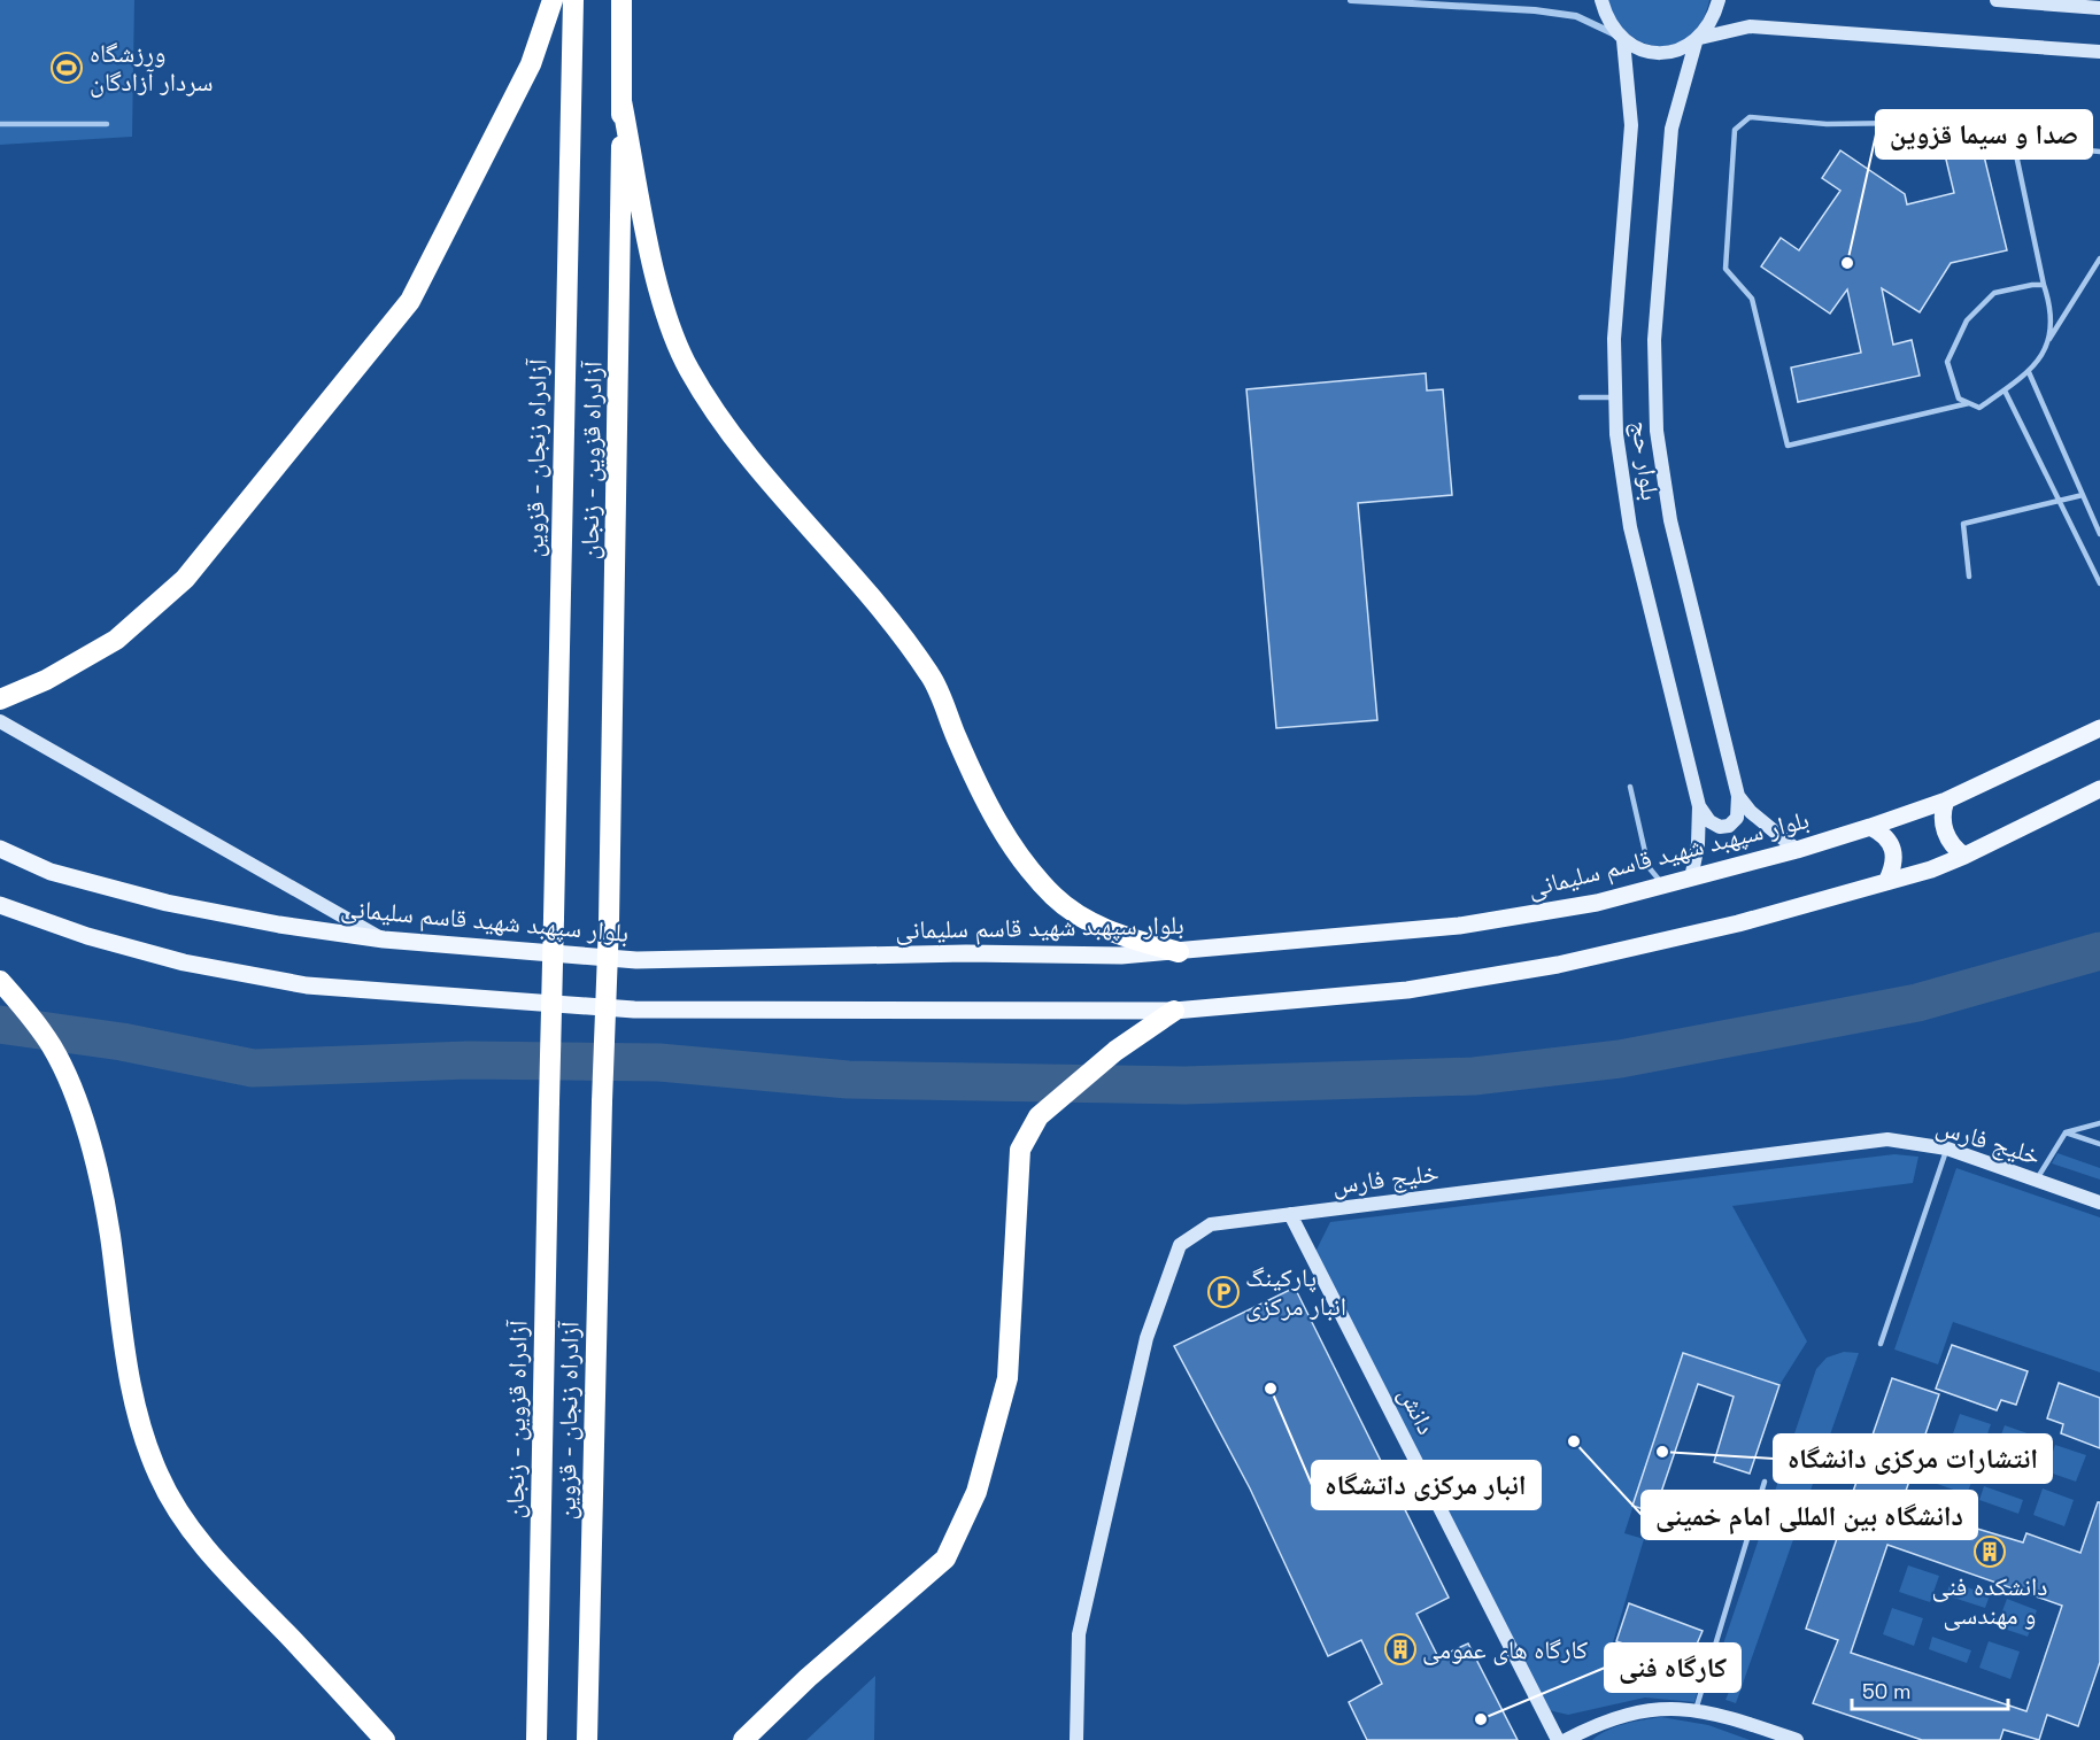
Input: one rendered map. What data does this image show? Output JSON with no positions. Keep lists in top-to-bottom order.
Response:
{
  "streets": {
    "highway": ["آزادراه زنجان - قزوین", "آزادراه قزوین - زنجان"],
    "main road": [
      "بلوار حج",
      "بلوار سپهبد شهید قاسم سلیمانی",
      "خلیج فارس",
      "دانش"
    ]
  },
  "crossings": [
    ["آزادراه زنجان - قزوین", "آزادراه قزوین - زنجان"],
    ["بلوار حج", "بلوار سپهبد شهید قاسم سلیمانی"],
    ["خلیج فارس", "دانش"]
  ],
  "places": {
    "sports": ["ورزشگاه سردار آزادگان"],
    "other": [
      "صدا و سیما قزوین",
      "انبار مرکزی داتشگاه",
      "دانشگاه بین المللی امام خمینی",
      "انتشارات مرکزی دانشگاه",
      "کارگاه فنی"
    ],
    "parking": ["پارکینگ انبار مرکزی"],
    "building": ["دانشکده فنی و مهندسی", "کارگاه های عمومی"]
  },
  "scale_bar": "50 m"
}
